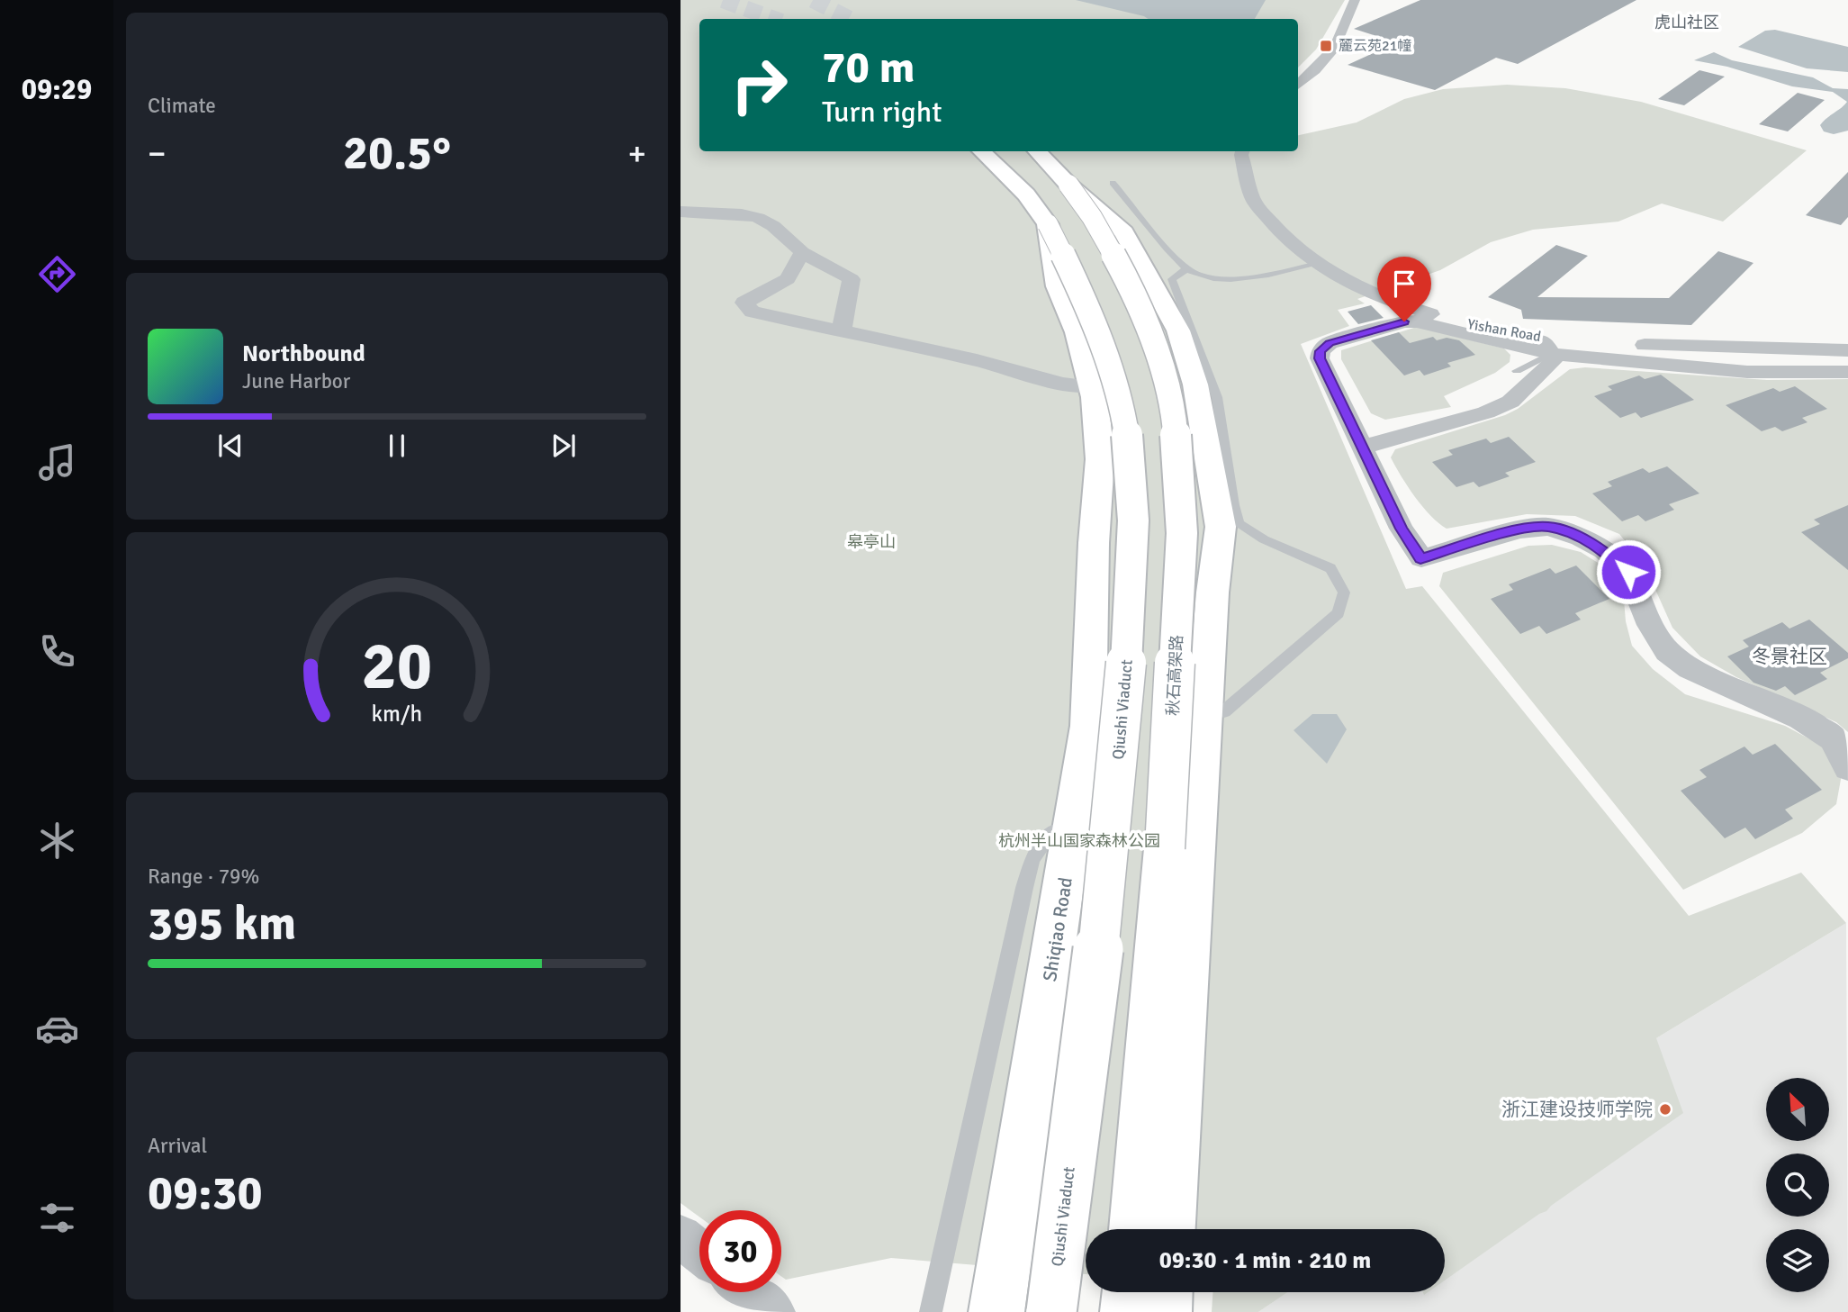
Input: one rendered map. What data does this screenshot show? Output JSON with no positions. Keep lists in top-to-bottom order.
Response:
{
  "streets": {
    "main road": ["秋石高架路", "Qiushi Viaduct", "Shiqiao Road"],
    "street": ["Yishan Road"]
  },
  "crossings": [
    ["Qiushi Viaduct", "Shiqiao Road"]
  ],
  "districts": ["虎山社区", "冬景社区"],
  "parks": ["皋亭山", "杭州半山国家森林公园"],
  "places": {
    "transit": ["麓云苑21幢"],
    "other": ["浙江建设技师学院"]
  },
  "north": "top left",
  "page": {
    "tabs": "09:29",
    "tile": [
      "Climate",
      ["Range · 79%", "395 km"],
      ["Arrival", "09:30"]
    ],
    "turn": ["70 m", "Turn right"],
    "heat": ["−", "20.5°", "+"],
    "song": ["Northbound", "June Harbor"],
    "limit": "30",
    "trip": "09:30 · 1 min · 210 m",
    "gauge": ["20", "km/h"]
  }
}
